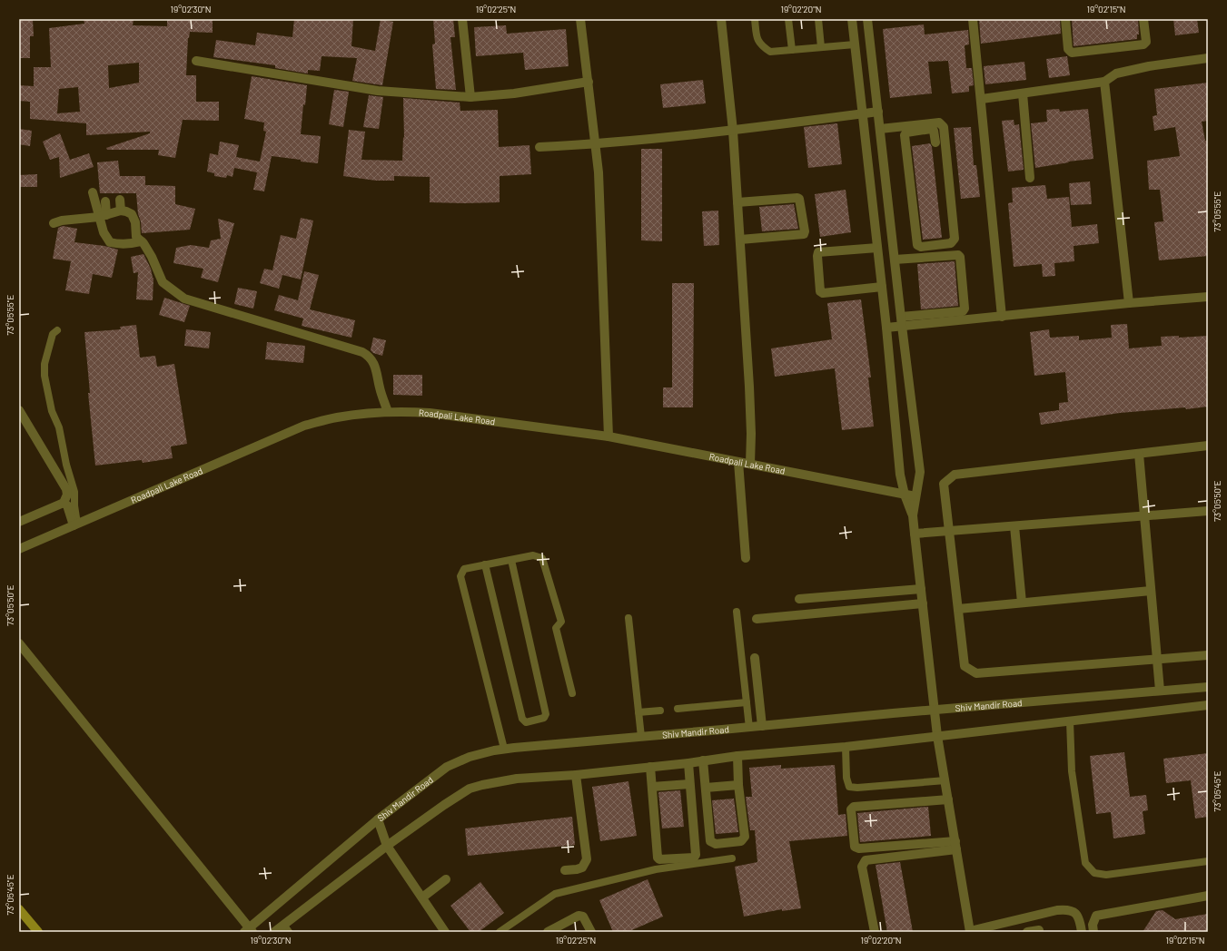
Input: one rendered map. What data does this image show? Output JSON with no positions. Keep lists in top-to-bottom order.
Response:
{
  "streets": {
    "street": ["Roadpali Lake Road", "Shiv Mandir Road"]
  },
  "coordinates": [
    "19°02'30\"N",
    "19°02'25\"N",
    "19°02'20\"N",
    "19°02'15\"N",
    "73°05'55\"E",
    "73°05'50\"E",
    "73°05'45\"E"
  ]
}
